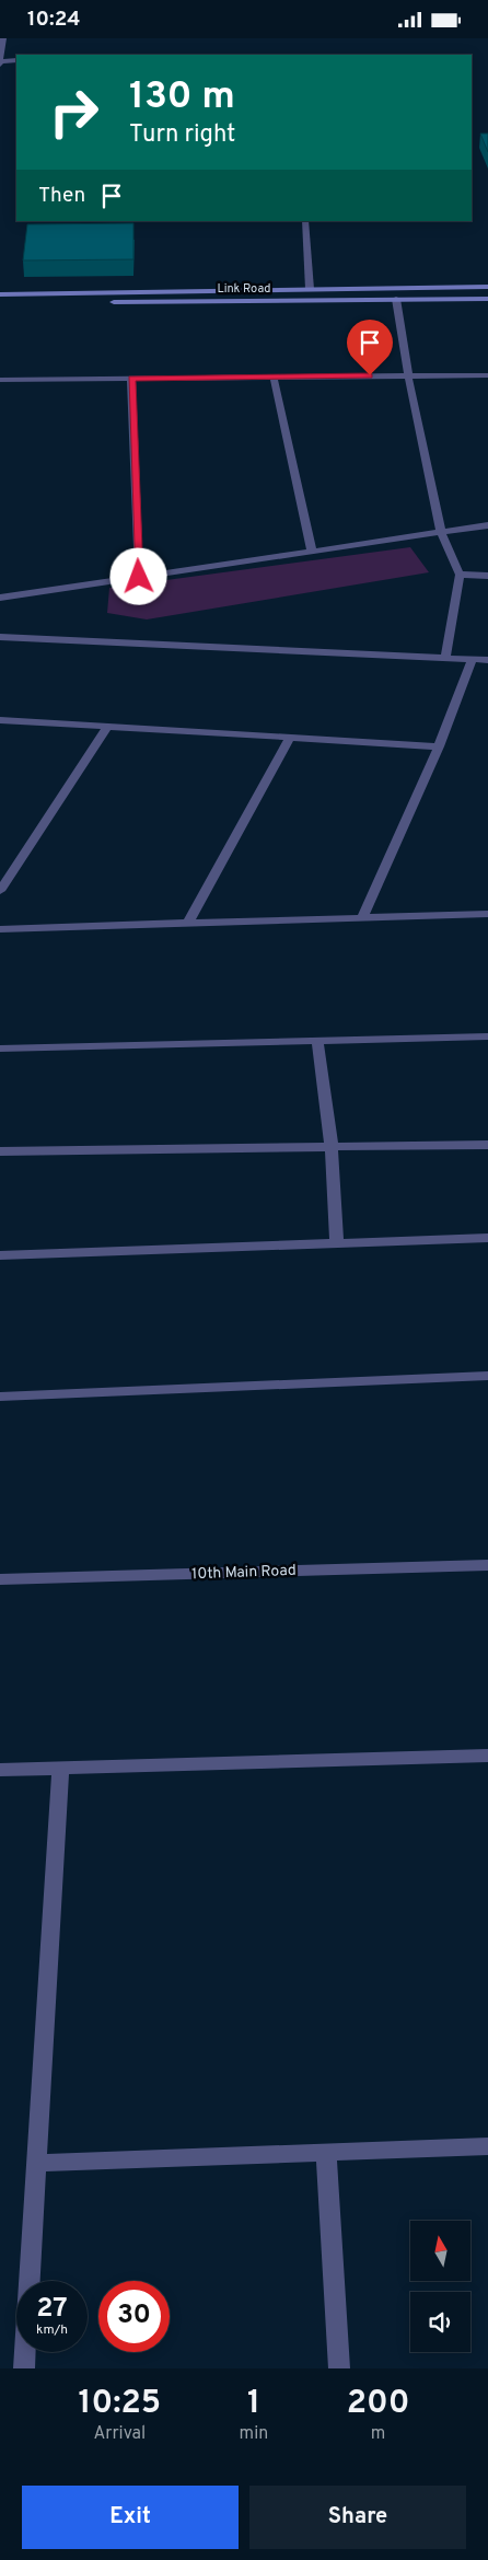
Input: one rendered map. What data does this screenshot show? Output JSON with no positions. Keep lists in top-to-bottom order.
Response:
{
  "streets": {
    "main road": ["Link Road"],
    "street": ["10th Main Road"]
  },
  "north": "top",
  "page": {
    "status": "10:24",
    "turn": ["130 m", "Turn right"],
    "then": "Then",
    "speed": "27 km/h",
    "limit": "30",
    "eta": [
      "10:25",
      "Arrival",
      "1",
      "min",
      "200",
      "m"
    ],
    "buttons": ["Exit", "Share"]
  }
}
